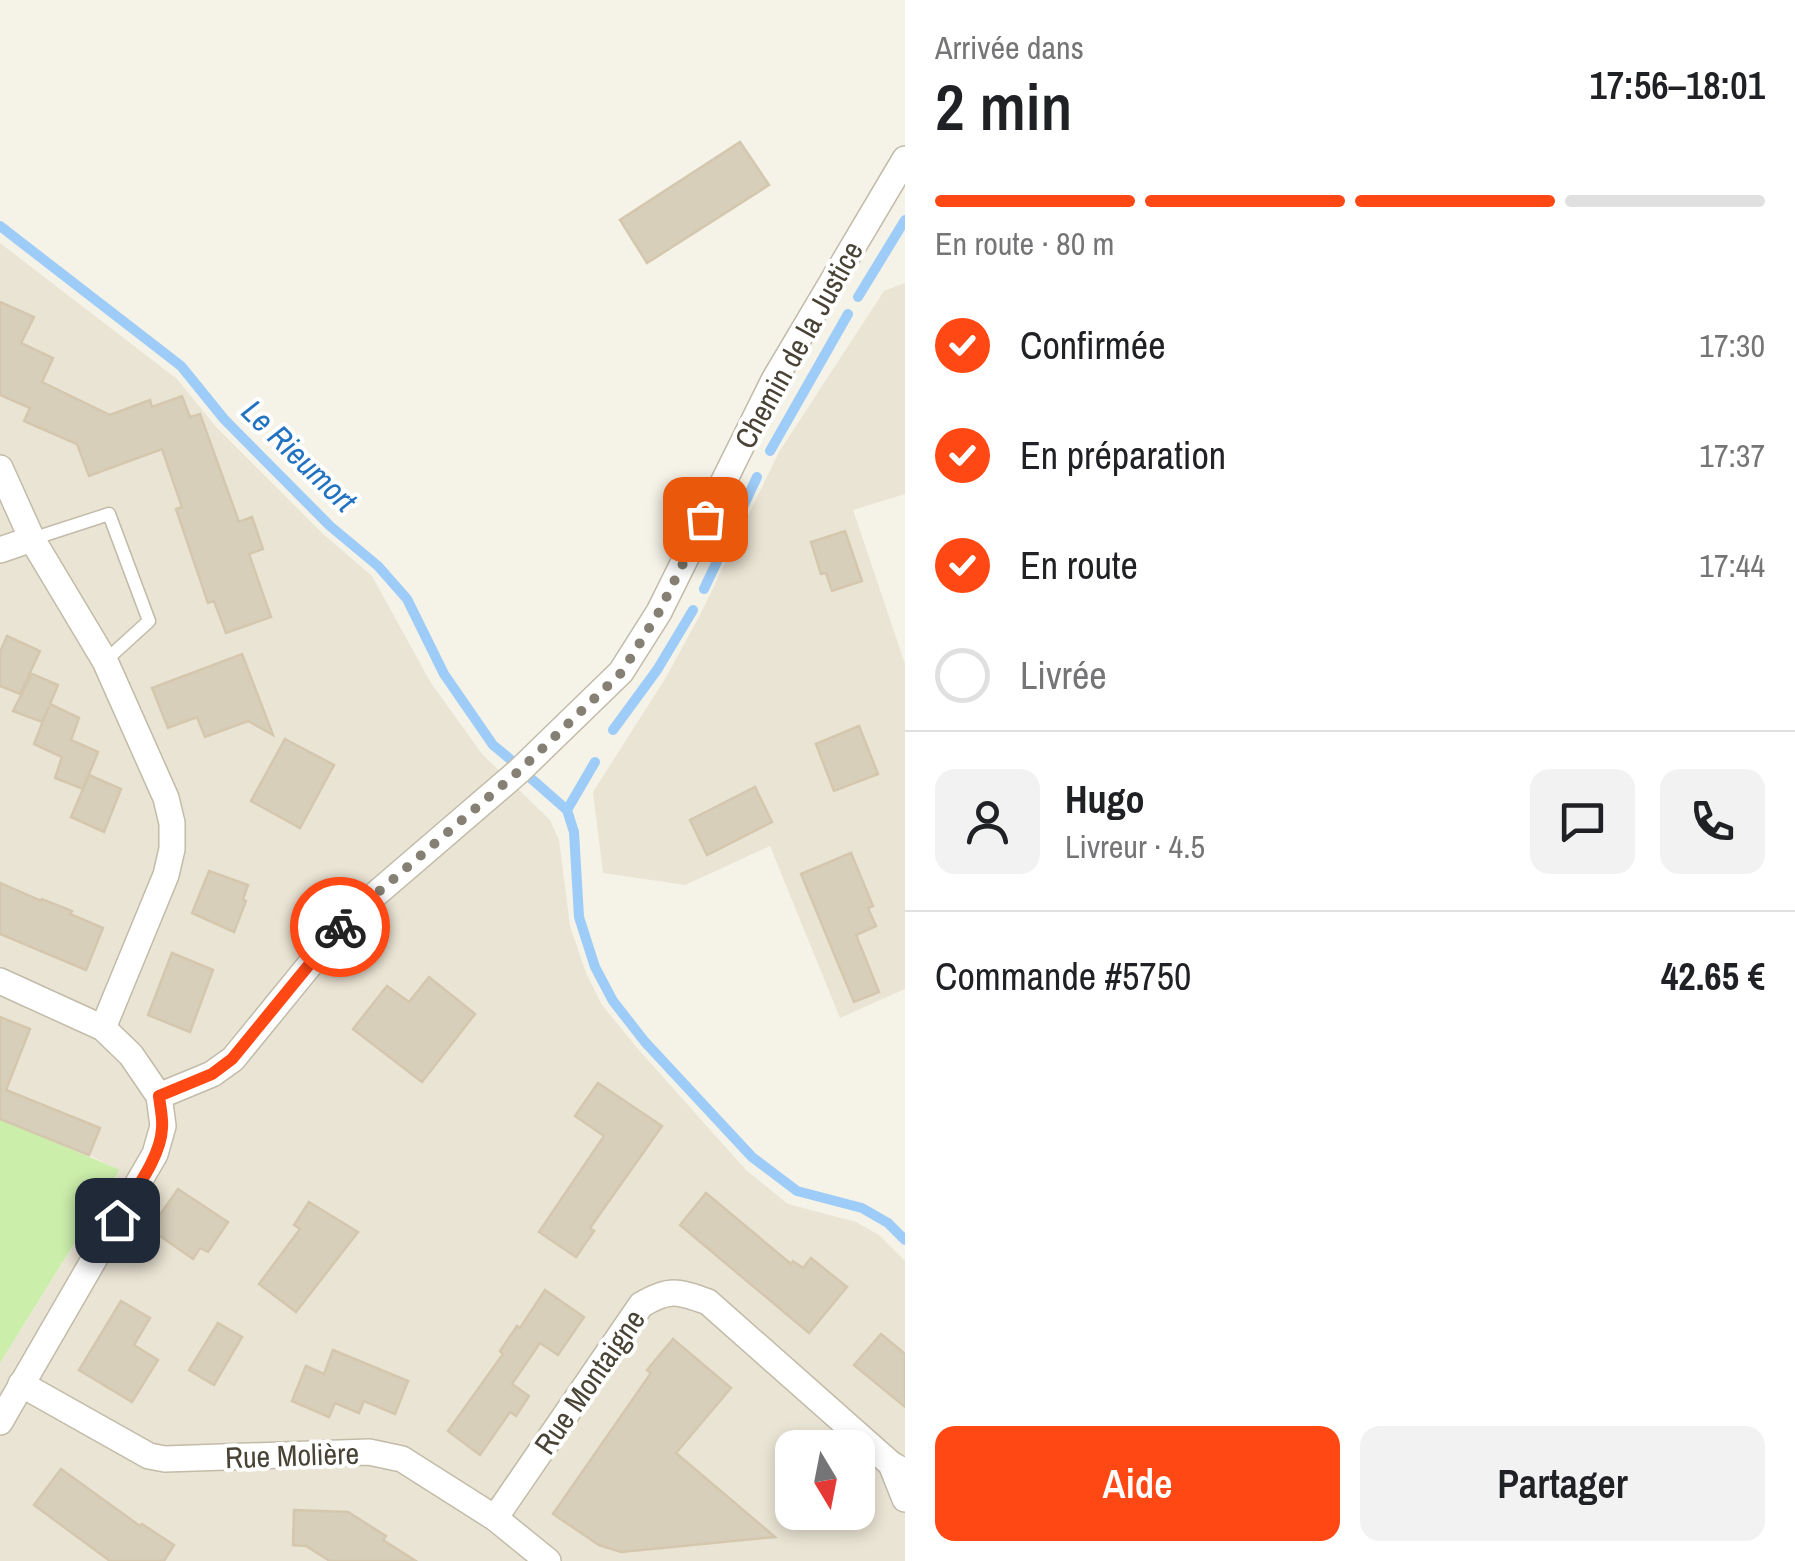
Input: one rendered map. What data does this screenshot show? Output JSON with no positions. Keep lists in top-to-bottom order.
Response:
{
  "streets": {
    "street": ["Chemin de la Justice", "Rue Montaigne", "Rue Molière"]
  },
  "crossings": [
    ["Rue Montaigne", "Rue Molière"]
  ],
  "water": ["Le Rieumort"],
  "north": "bottom",
  "page": {
    "heading": ["2 min", "Arrivée dans", "17:56–18:01"],
    "panel": [
      "Hugo",
      "Livreur · 4.5",
      "Commande #5750",
      "42.65 €"
    ],
    "bar": "En route · 80 m",
    "list": [
      ["Confirmée", "17:30"],
      ["En préparation", "17:37"],
      ["En route", "17:44"],
      "Livrée"
    ],
    "buttons": ["Aide", "Partager"]
  }
}
